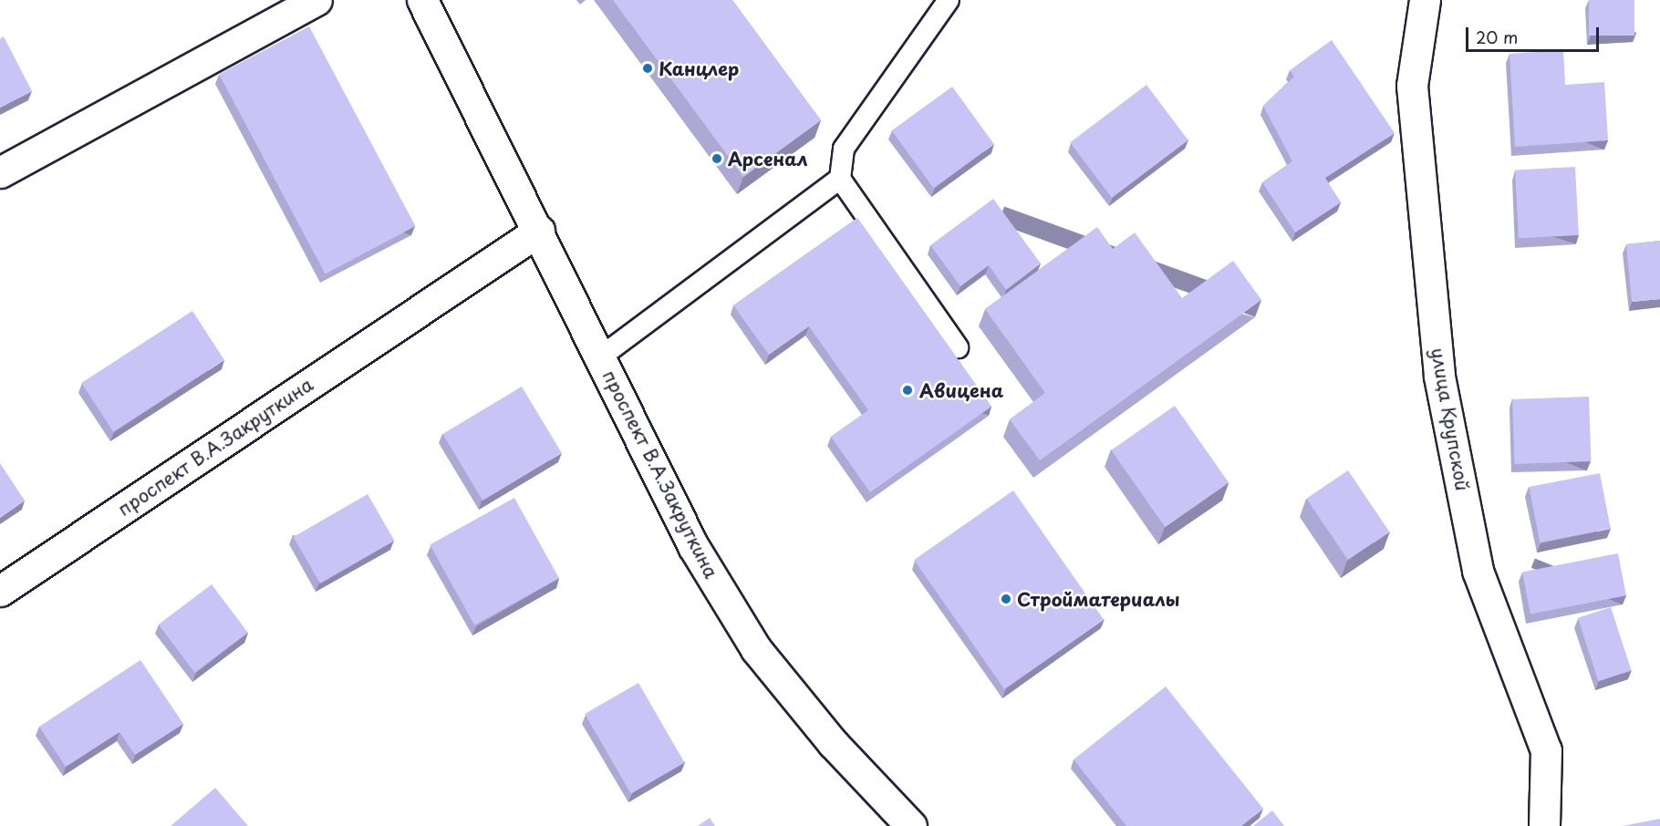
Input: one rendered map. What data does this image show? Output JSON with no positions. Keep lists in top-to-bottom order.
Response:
{
  "streets": {
    "street": ["улица Крупской", "проспект В.А.Закруткина"]
  },
  "places": [
    "Канцлер",
    "Арсенал",
    "Авицена",
    "Стройматериалы"
  ],
  "scale_bar": "20 m"
}
